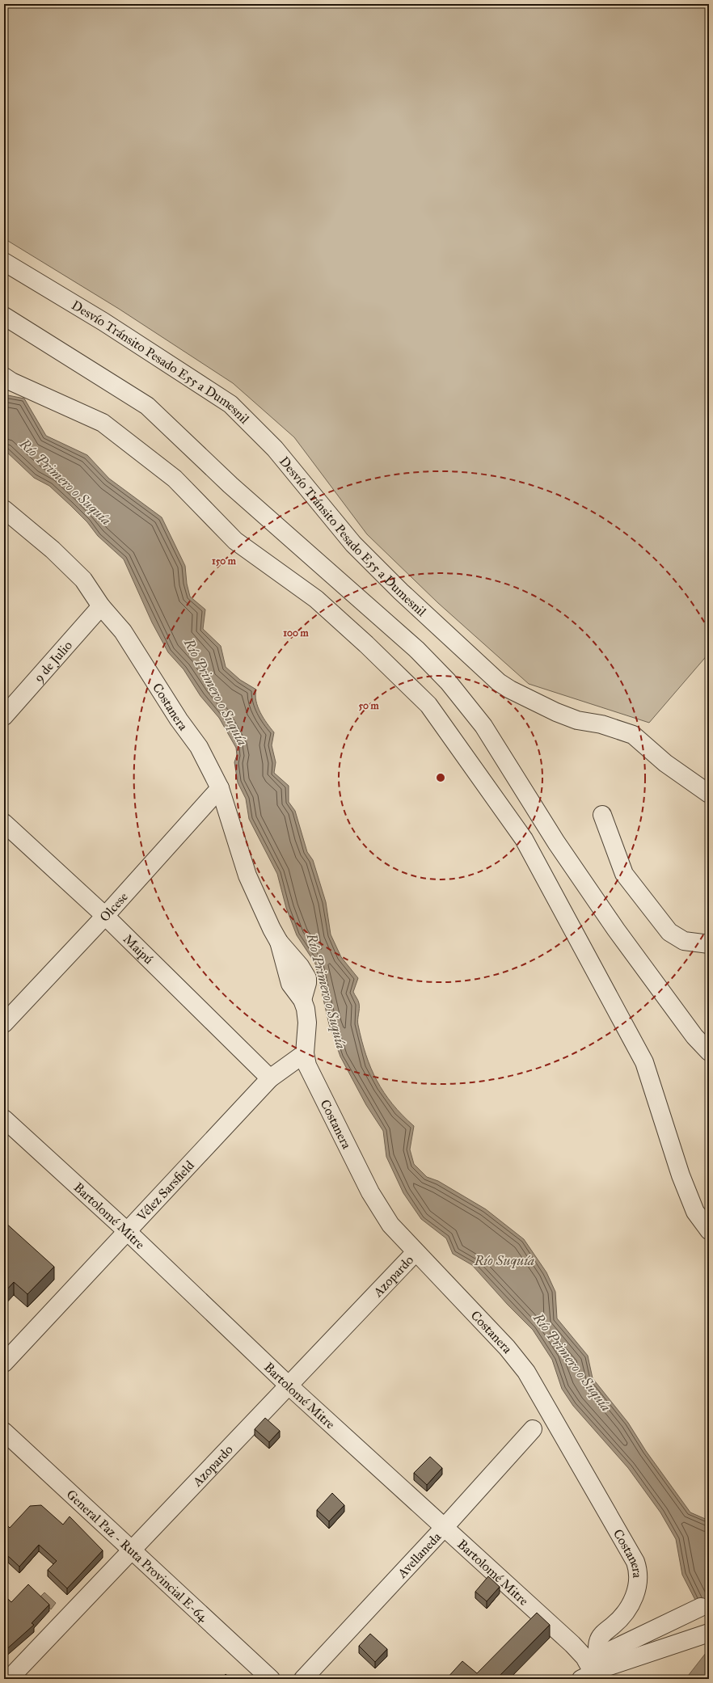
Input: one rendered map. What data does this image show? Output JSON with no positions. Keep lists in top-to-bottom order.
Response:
{
  "streets": {
    "street": [
      "Desvío Tránsito Pesado E55 a Dumesnil",
      "9 de Julio",
      "Costanera",
      "Olcese",
      "Maipú",
      "Vélez Sarsfield",
      "Bartolomé Mitre",
      "Azopardo",
      "General Paz - Ruta Provincial E-64",
      "Avellaneda"
    ]
  },
  "crossings": [
    ["9 de Julio", "Costanera"],
    ["Costanera", "Olcese"],
    ["Costanera", "Vélez Sarsfield"],
    ["Costanera", "Bartolomé Mitre"],
    ["Costanera", "Azopardo"],
    ["Olcese", "Maipú"],
    ["Maipú", "Vélez Sarsfield"],
    ["Vélez Sarsfield", "Bartolomé Mitre"],
    ["Bartolomé Mitre", "Azopardo"],
    ["Bartolomé Mitre", "Avellaneda"],
    ["Azopardo", "General Paz - Ruta Provincial E-64"]
  ],
  "water": ["Río Primero o Suquía", "Río Suquía"],
  "rings": ["150 m", "100 m", "50 m"]
}
